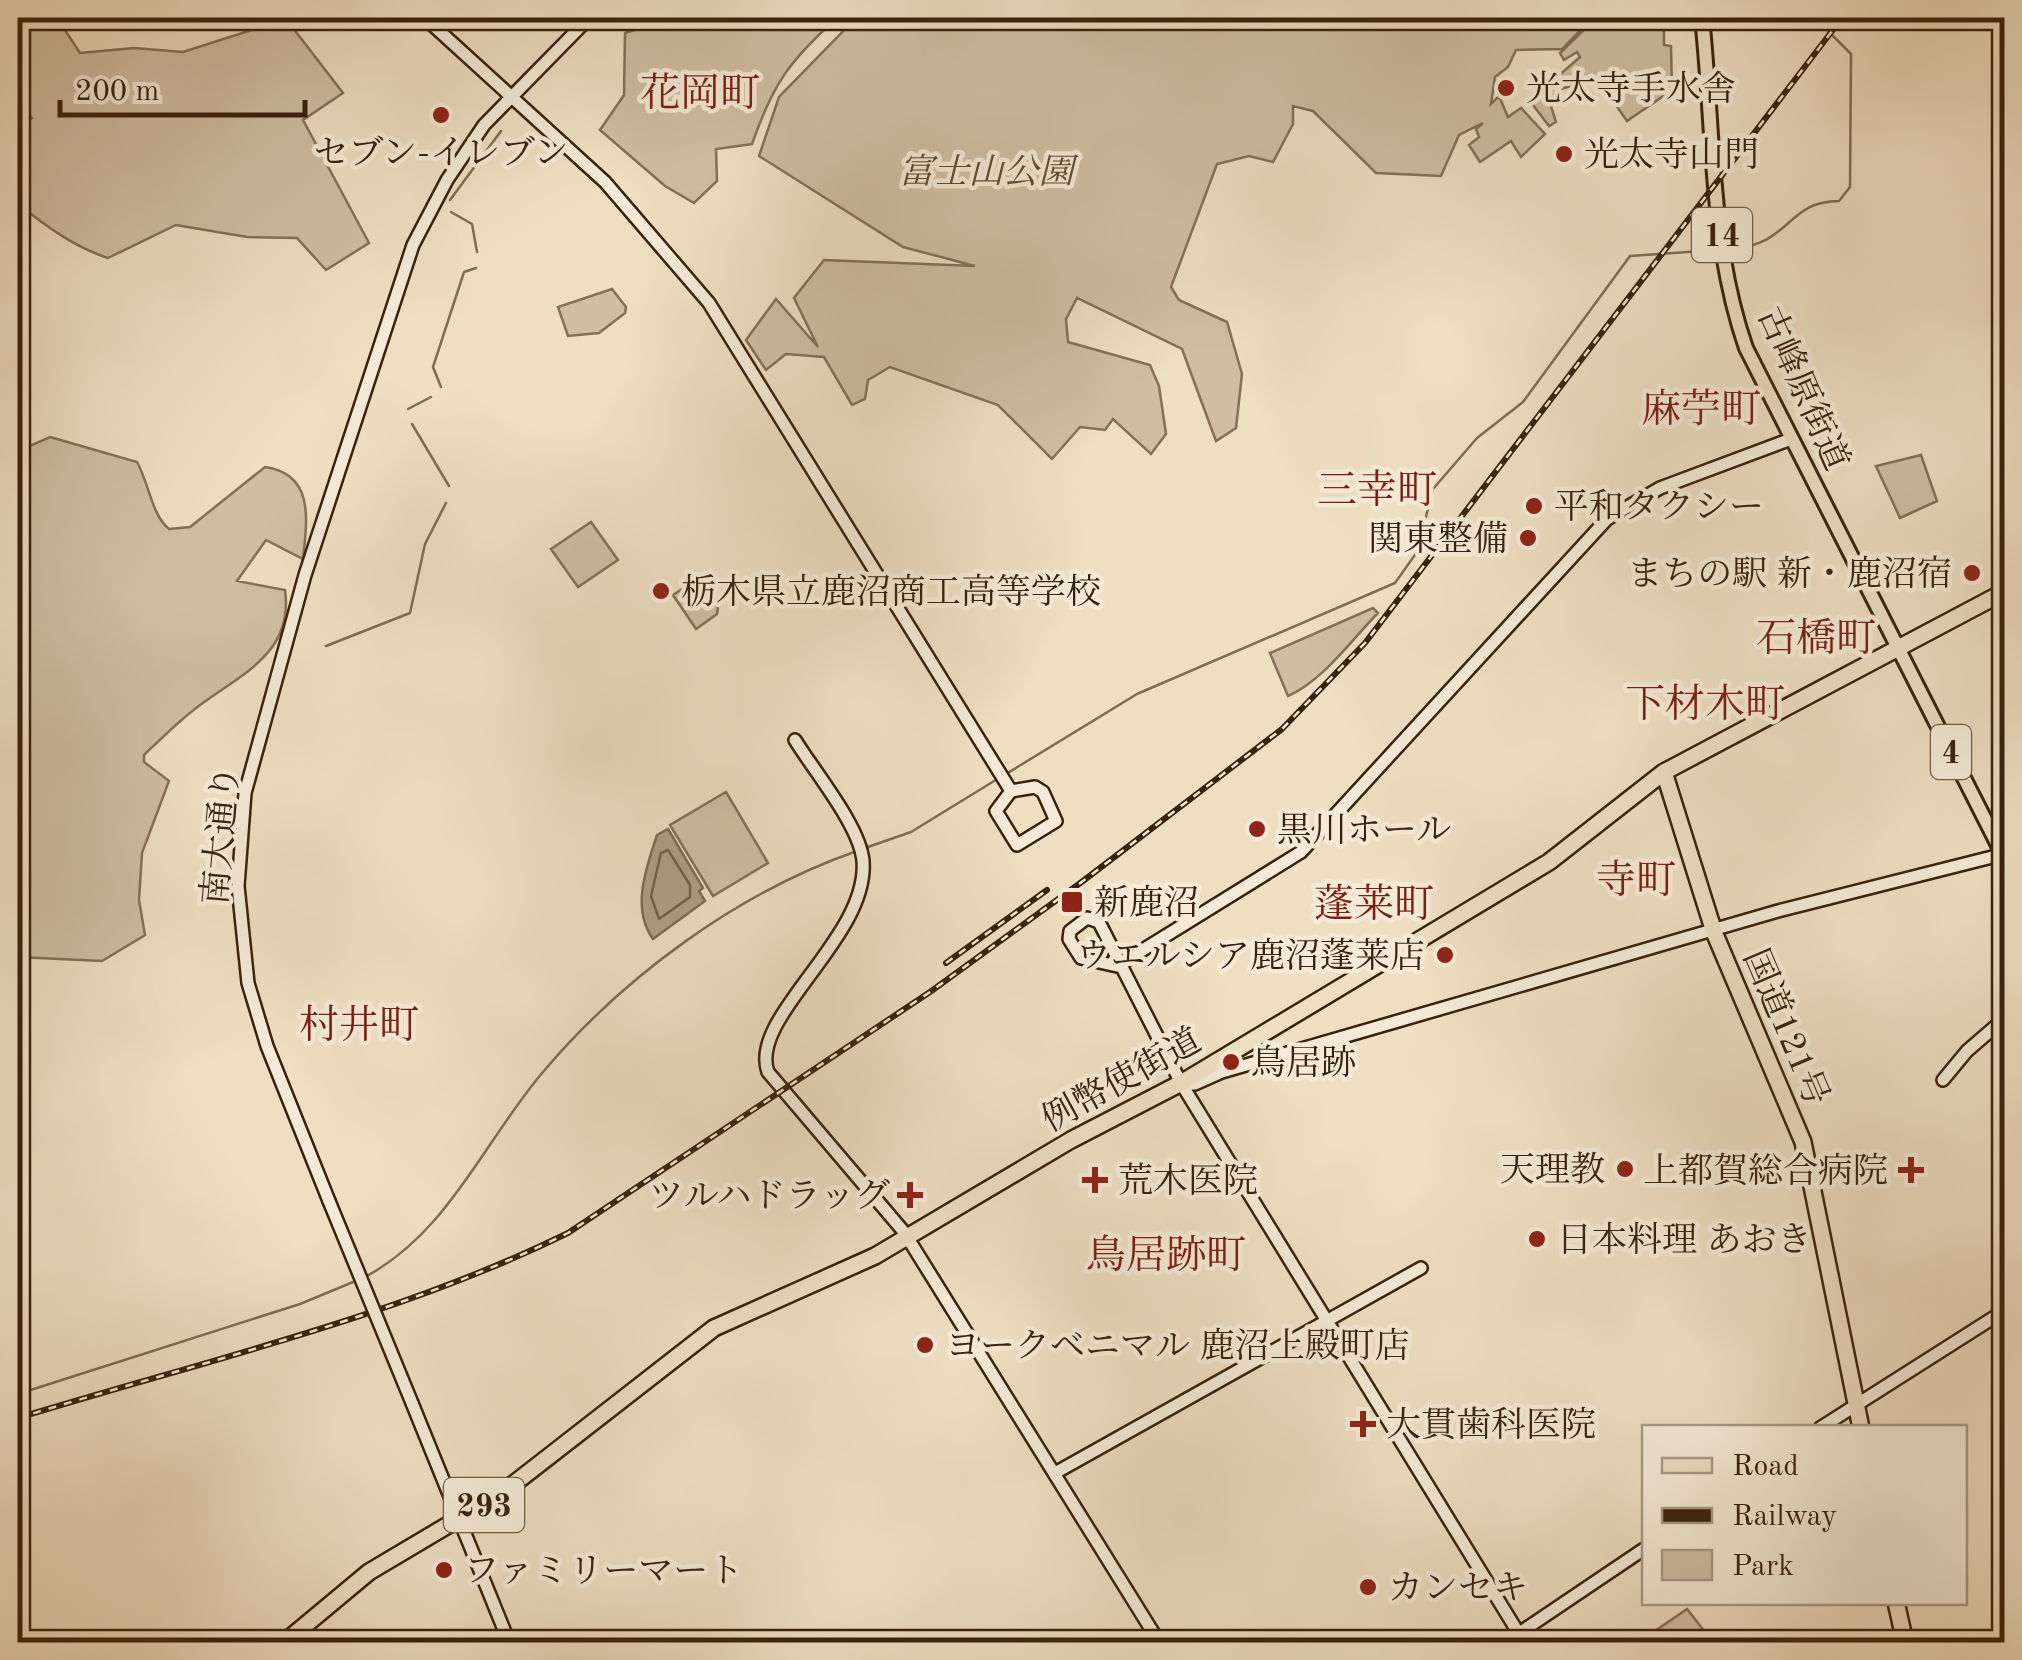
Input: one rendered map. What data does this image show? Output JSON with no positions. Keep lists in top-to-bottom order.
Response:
{
  "streets": {
    "highway": ["国道121号", "例幣使街道", "293"],
    "main road": ["14", "古峰原街道", "4"],
    "street": ["南大通り"]
  },
  "crossings": [
    ["古峰原街道", "4"],
    ["古峰原街道", "例幣使街道"],
    ["4", "例幣使街道"],
    ["南大通り", "例幣使街道"],
    ["国道121号", "例幣使街道"]
  ],
  "districts": [
    "花岡町",
    "麻苧町",
    "三幸町",
    "石橋町",
    "下材木町",
    "寺町",
    "蓬莱町",
    "村井町",
    "鳥居跡町"
  ],
  "parks": ["富士山公園"],
  "places": {
    "other": [
      "光太寺手水舎",
      "セブン-イレブン",
      "光太寺山門",
      "平和タクシー",
      "関東整備",
      "まちの駅 新・鹿沼宿",
      "栃木県立鹿沼商工高等学校",
      "黒川ホール",
      "ウエルシア鹿沼蓬莱店",
      "鳥居跡",
      "天理教",
      "日本料理 あおき",
      "ヨークベニマル 鹿沼上殿町店",
      "ファミリーマート",
      "カンセキ"
    ],
    "transit": ["新鹿沼"],
    "health": [
      "上都賀総合病院",
      "荒木医院",
      "ツルハドラッグ",
      "大貫歯科医院"
    ]
  },
  "legend": ["Road", "Railway", "Park"],
  "scale_bar": "200 m"
}
